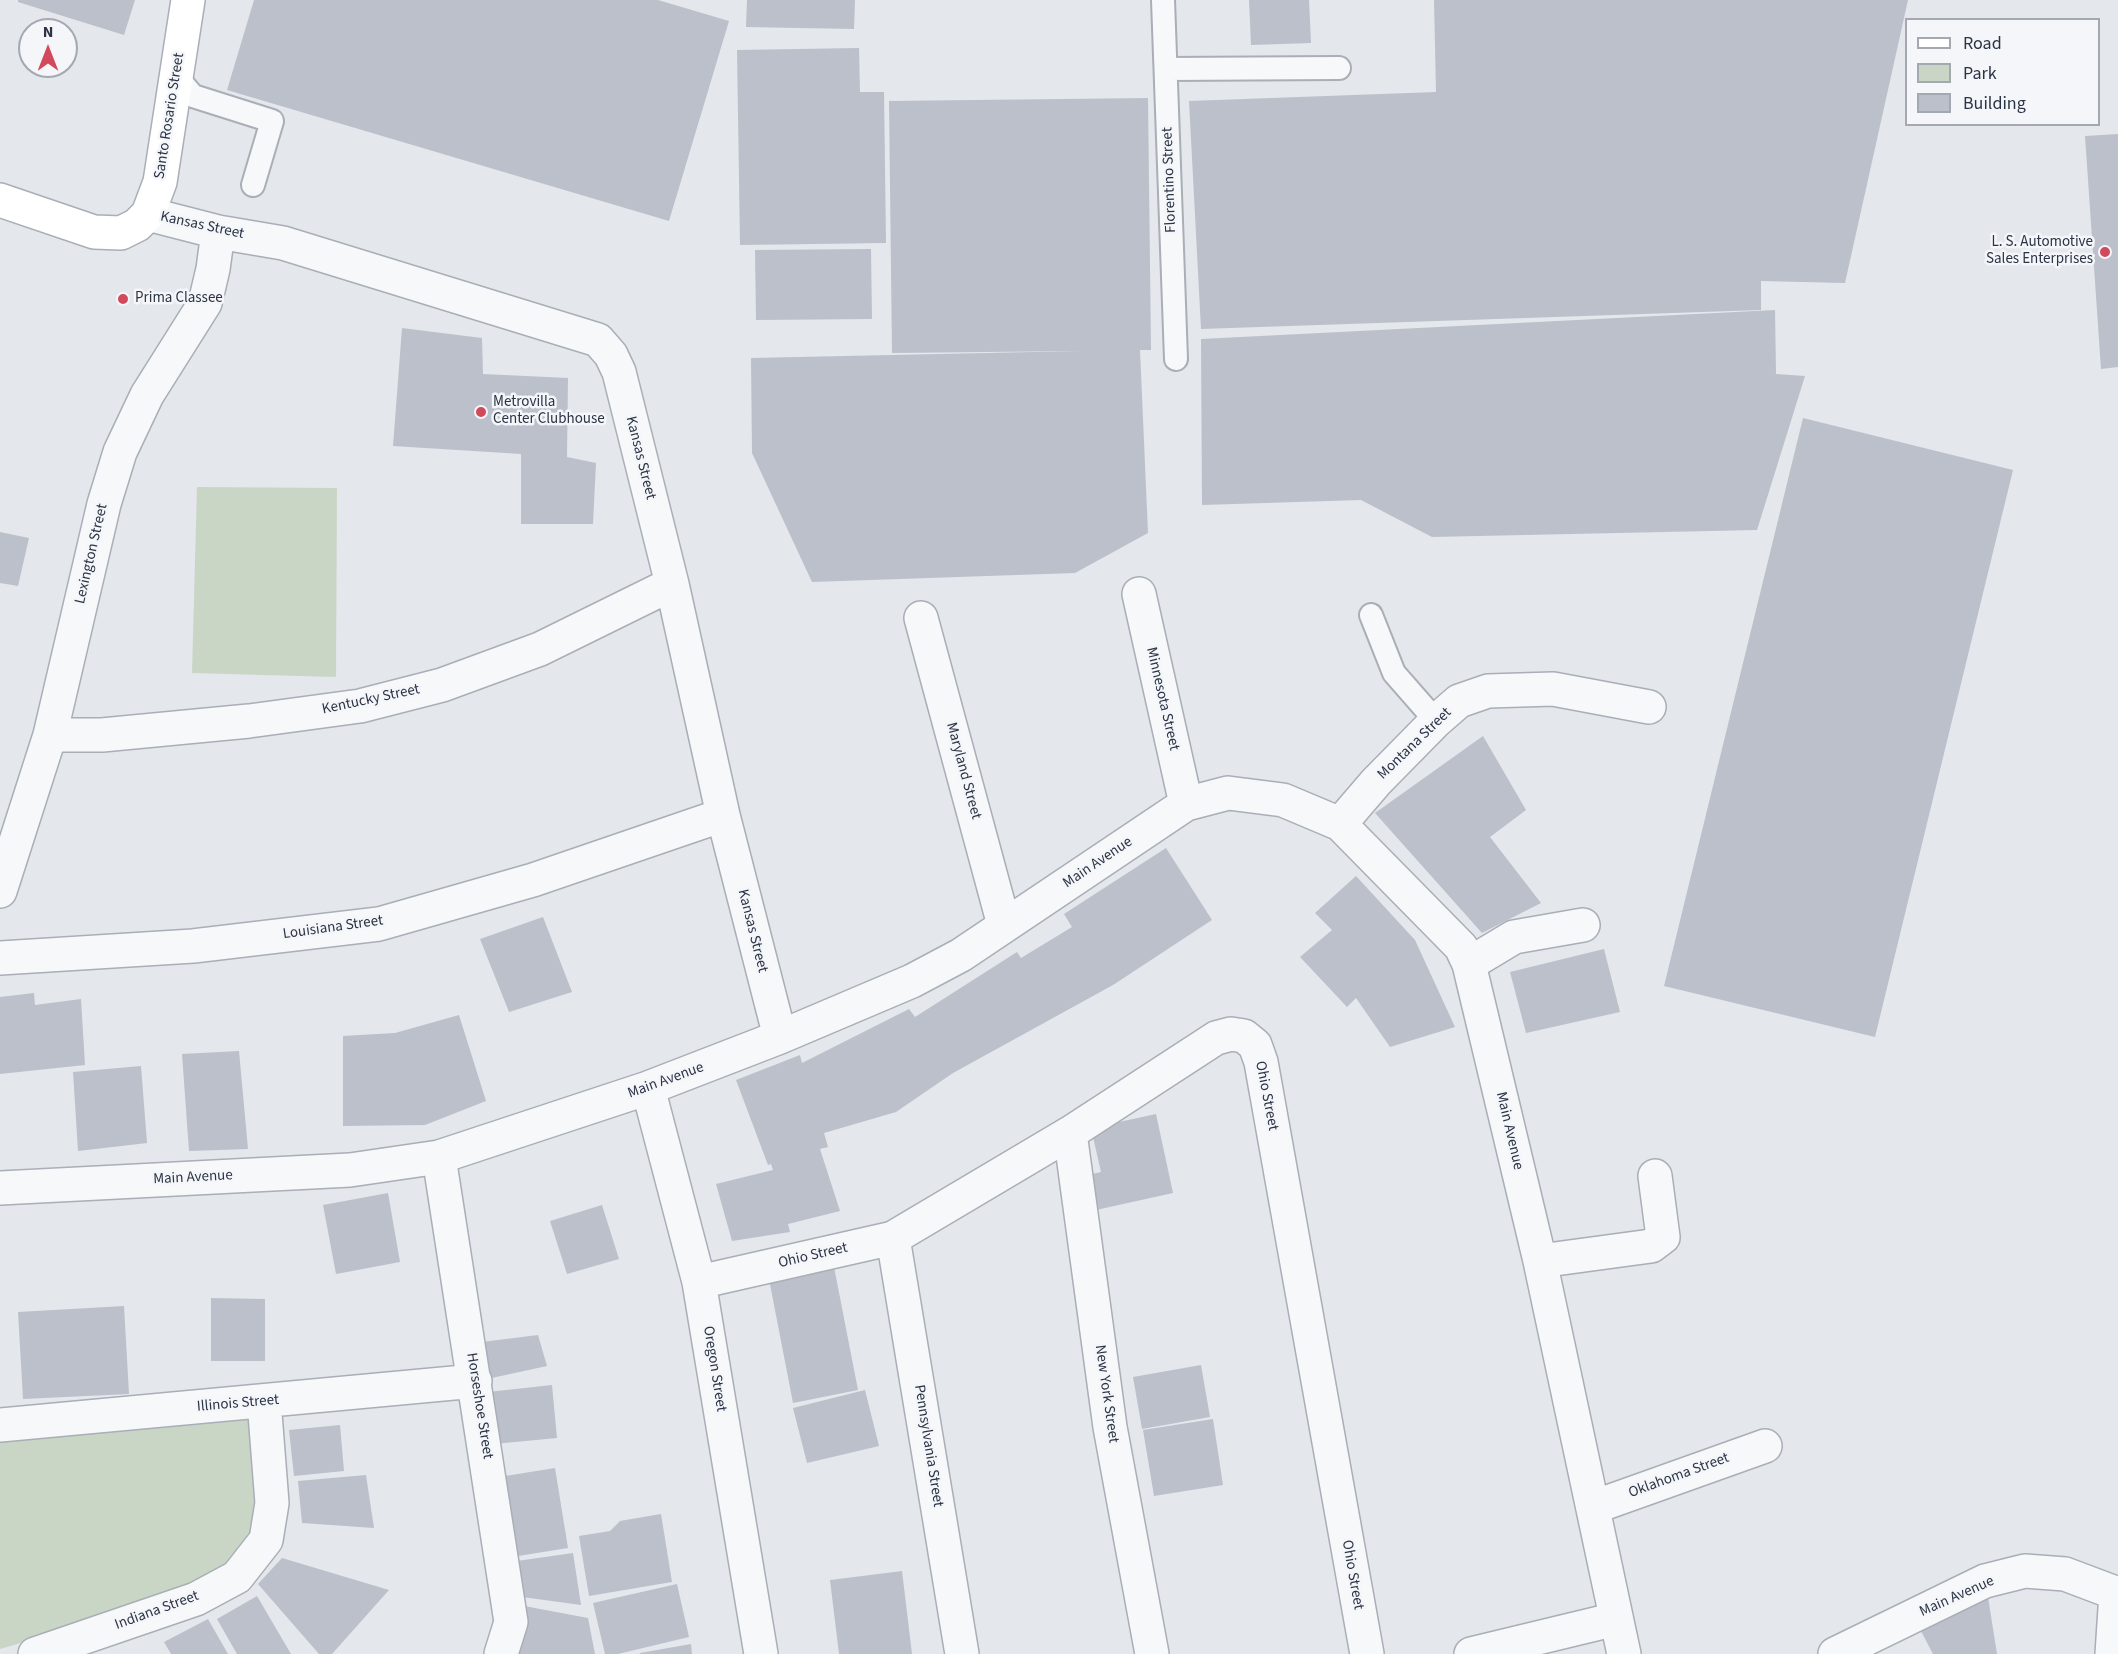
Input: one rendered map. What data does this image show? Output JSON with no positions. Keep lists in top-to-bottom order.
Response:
{
  "streets": {
    "street": [
      "Santo Rosario Street",
      "Kansas Street",
      "Lexington Street",
      "Minnesota Street",
      "Kentucky Street",
      "Montana Street",
      "Maryland Street",
      "Main Avenue",
      "Louisiana Street",
      "Ohio Street",
      "Oregon Street",
      "New York Street",
      "Illinois Street",
      "Horseshoe Street",
      "Pennsylvania Street",
      "Oklahoma Street",
      "Indiana Street"
    ],
    "lane": ["Florentino Street"]
  },
  "crossings": [
    ["Santo Rosario Street", "Kansas Street"],
    ["Kansas Street", "Lexington Street"],
    ["Kansas Street", "Kentucky Street"],
    ["Kansas Street", "Main Avenue"],
    ["Kansas Street", "Louisiana Street"],
    ["Lexington Street", "Kentucky Street"],
    ["Minnesota Street", "Main Avenue"],
    ["Montana Street", "Main Avenue"],
    ["Maryland Street", "Main Avenue"],
    ["Main Avenue", "Oregon Street"],
    ["Main Avenue", "Horseshoe Street"],
    ["Main Avenue", "Oklahoma Street"],
    ["Ohio Street", "Oregon Street"],
    ["Ohio Street", "New York Street"],
    ["Ohio Street", "Pennsylvania Street"],
    ["Illinois Street", "Horseshoe Street"],
    ["Illinois Street", "Indiana Street"]
  ],
  "places": ["L. S. Automotive Sales Enterprises", "Prima Classee", "Metrovilla Center Clubhouse"],
  "legend": ["Road", "Park", "Building"],
  "north": "top"
}
